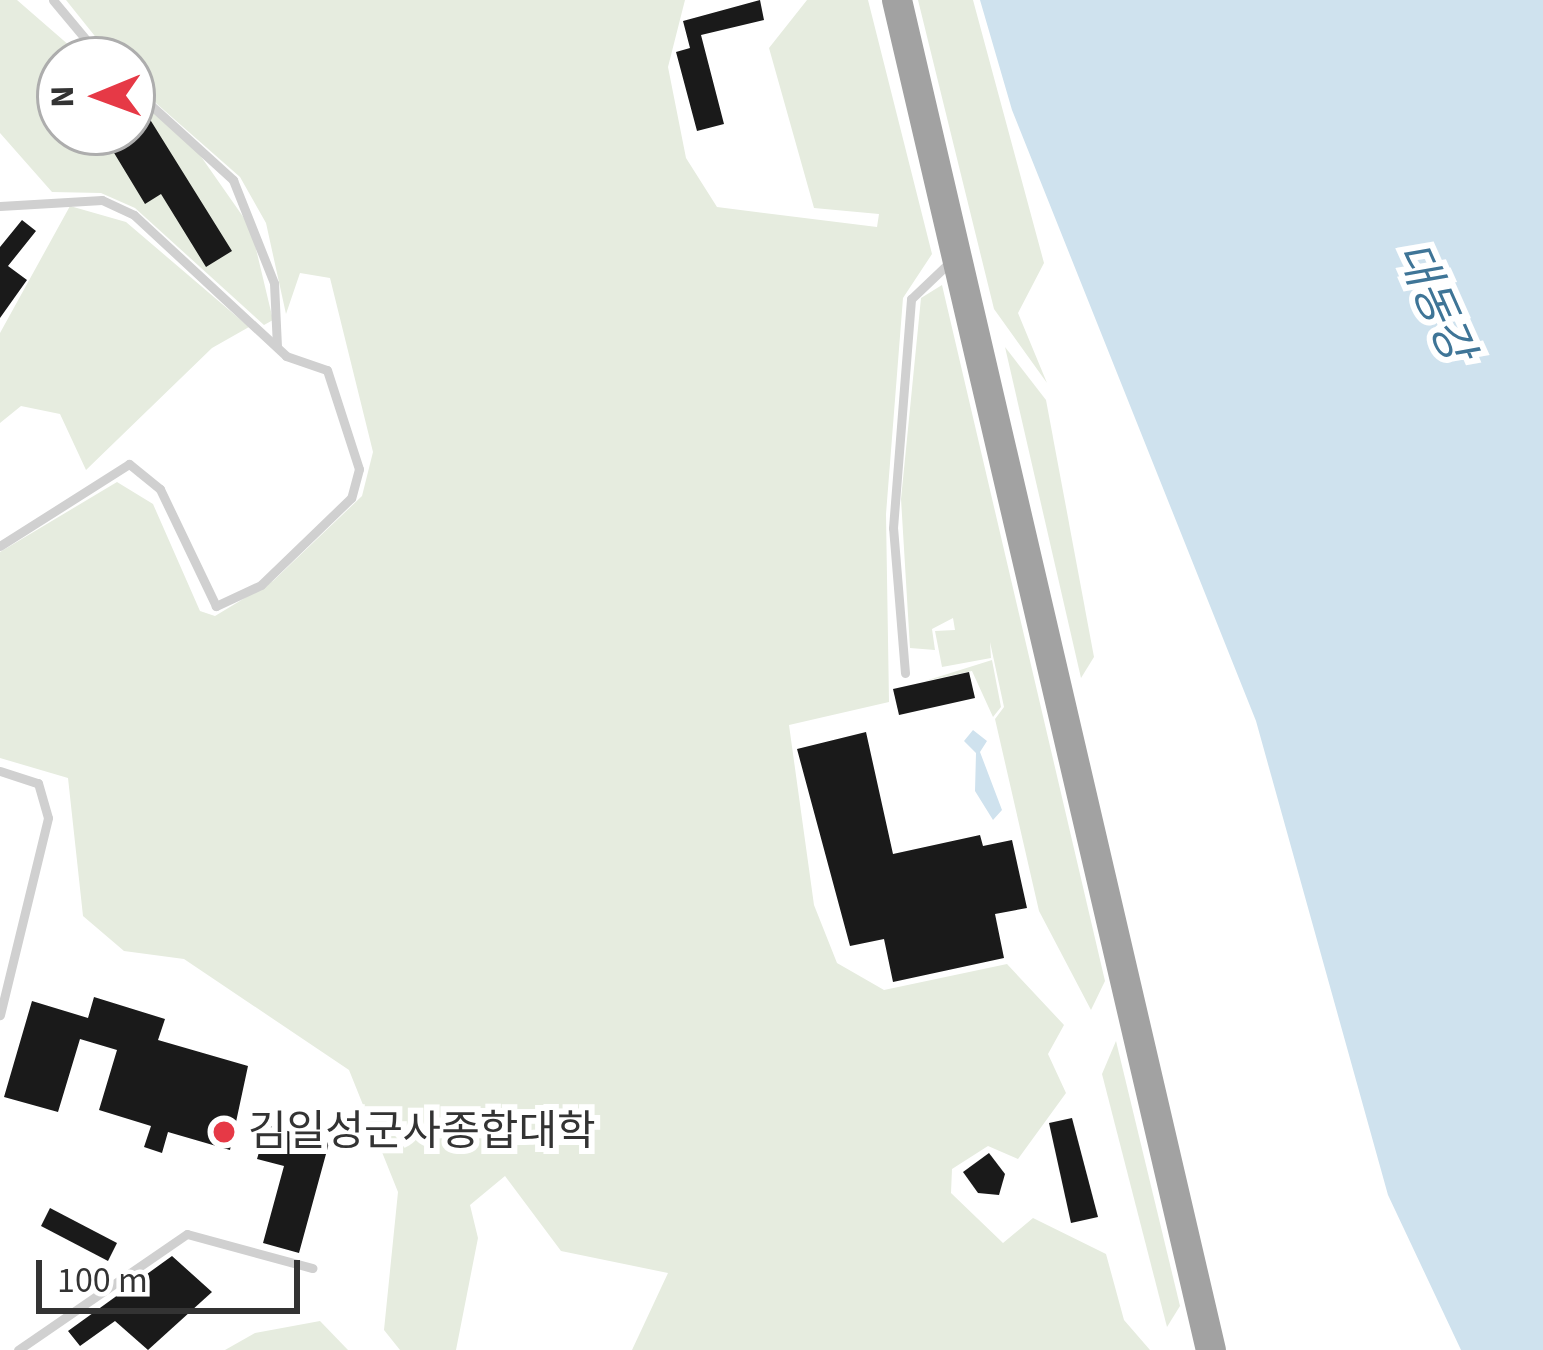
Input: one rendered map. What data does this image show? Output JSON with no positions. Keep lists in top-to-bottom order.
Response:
{
  "water": ["대동강"],
  "places": ["김일성군사종합대학"],
  "scale_bar": "100 m",
  "north": "left"
}
